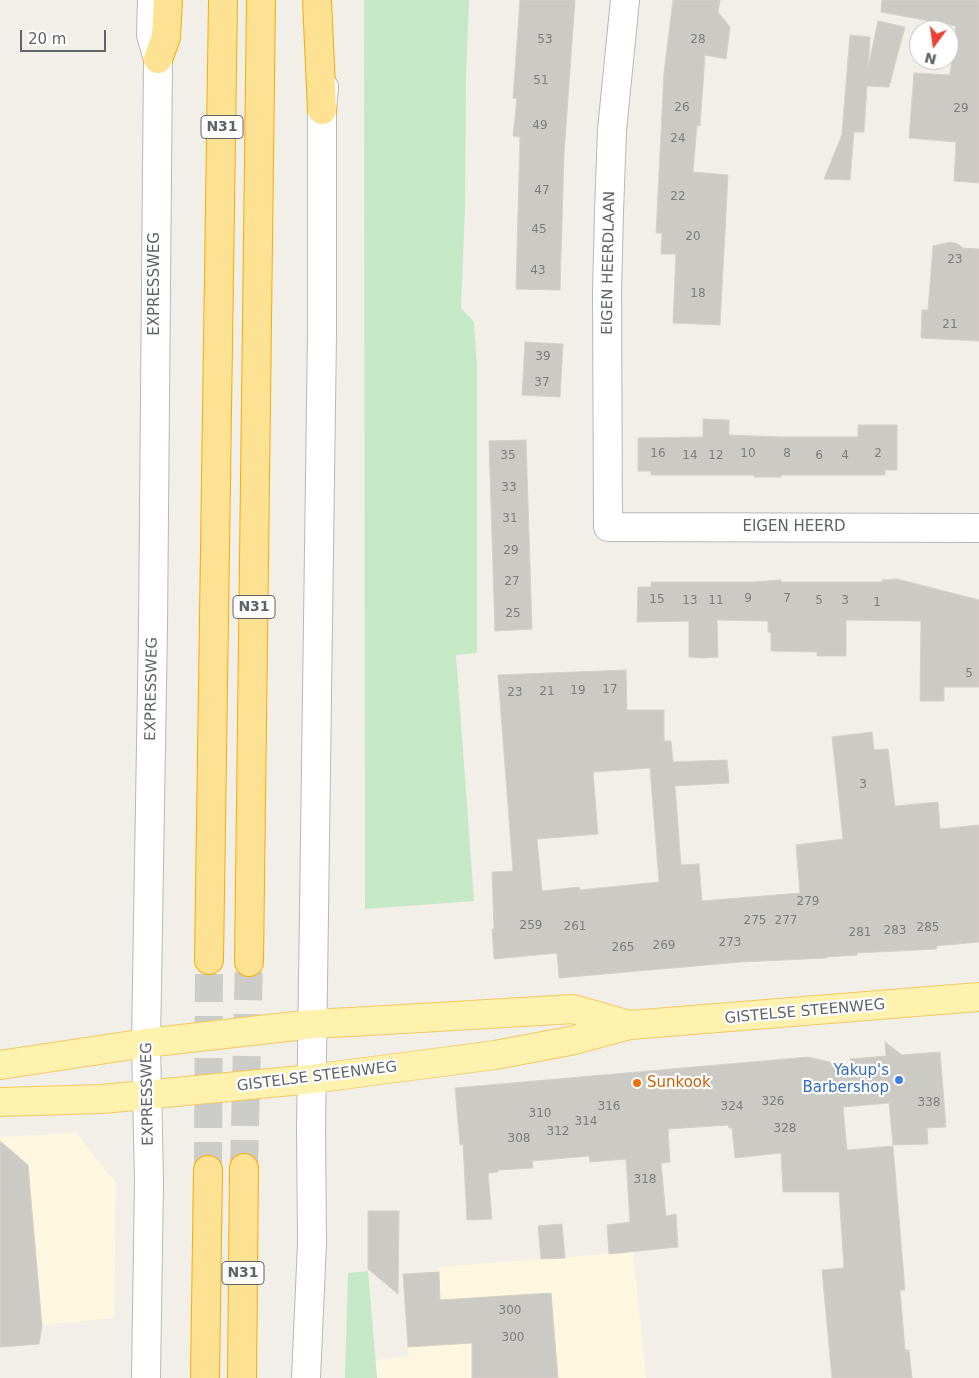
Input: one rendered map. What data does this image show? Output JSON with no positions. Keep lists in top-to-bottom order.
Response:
{
  "streets": {
    "highway": ["N31"],
    "main road": ["GISTELSE STEENWEG"],
    "street": ["EIGEN HEERDLAAN", "EXPRESSWEG", "EIGEN HEERD"]
  },
  "crossings": [
    ["EIGEN HEERDLAAN", "EIGEN HEERD"],
    ["EXPRESSWEG", "GISTELSE STEENWEG"]
  ],
  "places": ["Yakup's Barbershop", "Sunkook"],
  "house_numbers": [
    "53",
    "28",
    "51",
    "26",
    "29",
    "49",
    "24",
    "47",
    "22",
    "45",
    "20",
    "23",
    "43",
    "18",
    "21",
    "39",
    "37",
    "16",
    "10",
    "8",
    "2",
    "35",
    "14",
    "12",
    "6",
    "4",
    "33",
    "31",
    "29",
    "27",
    "9",
    "7",
    "15",
    "13",
    "11",
    "5",
    "3",
    "1",
    "25",
    "5",
    "17",
    "19",
    "21",
    "23",
    "3",
    "279",
    "275",
    "277",
    "259",
    "261",
    "285",
    "283",
    "281",
    "273",
    "269",
    "265",
    "326",
    "338",
    "316",
    "324",
    "310",
    "314",
    "328",
    "312",
    "308",
    "318",
    "300",
    "300"
  ],
  "scale_bar": "20 m",
  "north": "bottom"
}
